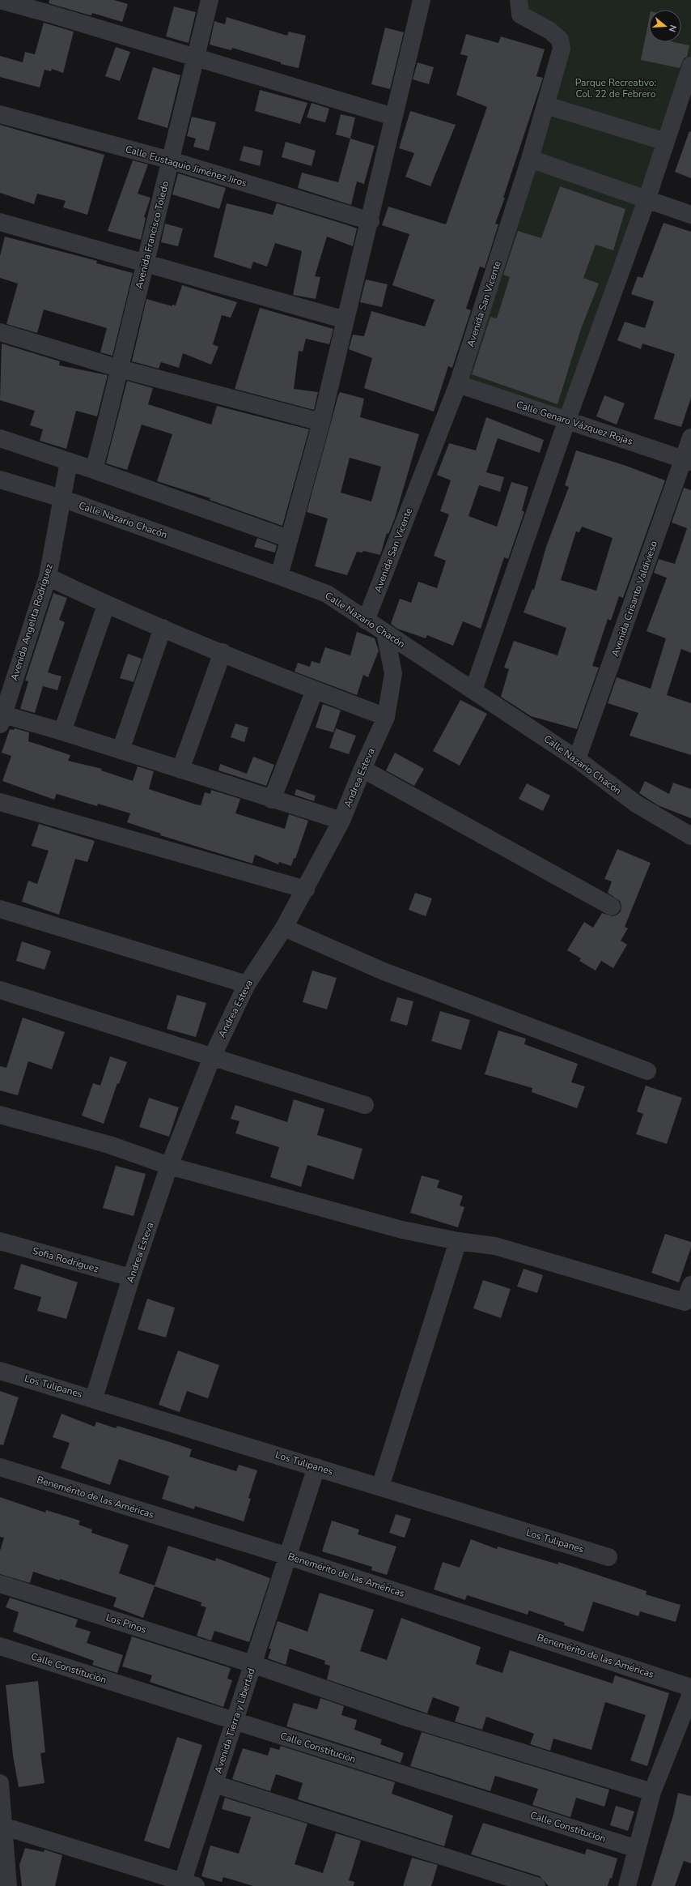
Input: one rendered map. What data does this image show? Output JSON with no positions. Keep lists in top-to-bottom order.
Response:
{
  "streets": {
    "street": [
      "Calle Eustaquio Jiménez Jiros",
      "Avenida Francisco Toledo",
      "Avenida San Vicente",
      "Calle Genaro Vázquez Rojas",
      "Calle Nazario Chacón",
      "Avenida Crisanto Valdivieso",
      "Avenida Angelita Rodríguez",
      "Andrea Esteva",
      "Sofia Rodríguez",
      "Los Tulipanes",
      "Benemérito de las Américas",
      "Los Pinos",
      "Calle Constitución",
      "Avenida Tierra y Libertad"
    ]
  },
  "crossings": [
    ["Calle Eustaquio Jiménez Jiros", "Avenida Francisco Toledo"],
    ["Avenida San Vicente", "Calle Genaro Vázquez Rojas"],
    ["Avenida San Vicente", "Calle Nazario Chacón"],
    ["Calle Genaro Vázquez Rojas", "Avenida Crisanto Valdivieso"],
    ["Calle Nazario Chacón", "Avenida Crisanto Valdivieso"],
    ["Calle Nazario Chacón", "Avenida Angelita Rodríguez"],
    ["Calle Nazario Chacón", "Andrea Esteva"],
    ["Andrea Esteva", "Sofia Rodríguez"],
    ["Andrea Esteva", "Los Tulipanes"],
    ["Los Tulipanes", "Avenida Tierra y Libertad"],
    ["Benemérito de las Américas", "Avenida Tierra y Libertad"],
    ["Los Pinos", "Avenida Tierra y Libertad"],
    ["Calle Constitución", "Avenida Tierra y Libertad"]
  ],
  "parks": ["Parque Recreativo: Col. 22 de Febrero"],
  "north": "right"
}
